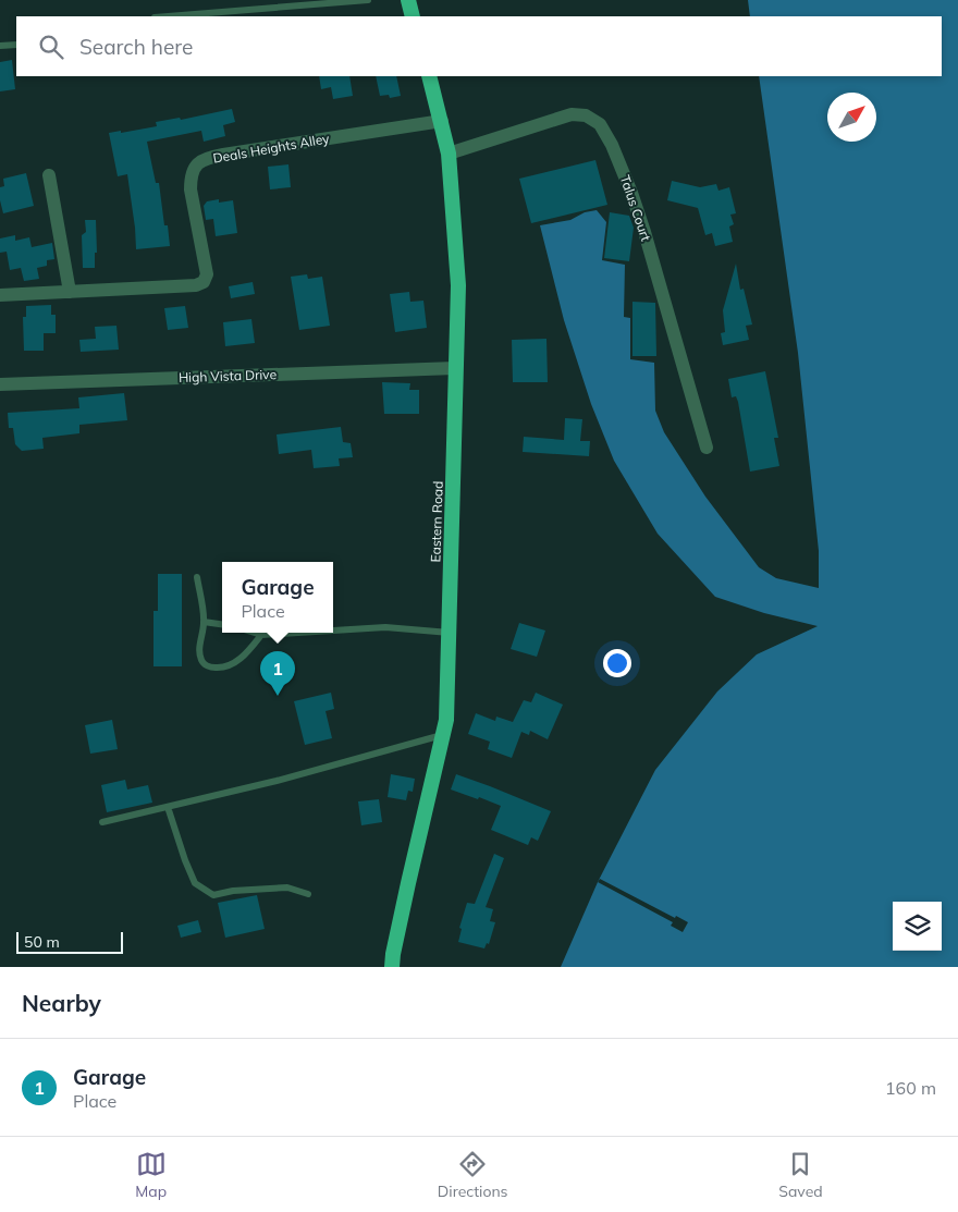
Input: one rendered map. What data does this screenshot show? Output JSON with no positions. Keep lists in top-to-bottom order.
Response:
{
  "streets": {
    "highway": ["Eastern Road"],
    "street": ["Deals Heights Alley", "Talus Court", "High Vista Drive"]
  },
  "crossings": [
    ["Deals Heights Alley", "Eastern Road"],
    ["Talus Court", "Eastern Road"],
    ["High Vista Drive", "Eastern Road"]
  ],
  "scale_bar": "50 m",
  "north": "top right",
  "page": {
    "search": "Search here",
    "popup": ["Garage", "Place"],
    "pins": "1",
    "scale": "50 m",
    "heading": "Nearby",
    "list": [
      {
        "mark": "1",
        "name": "Garage",
        "note": "Place",
        "value": "160 m"
      }
    ],
    "nav": ["Map", "Directions", "Saved"]
  }
}
